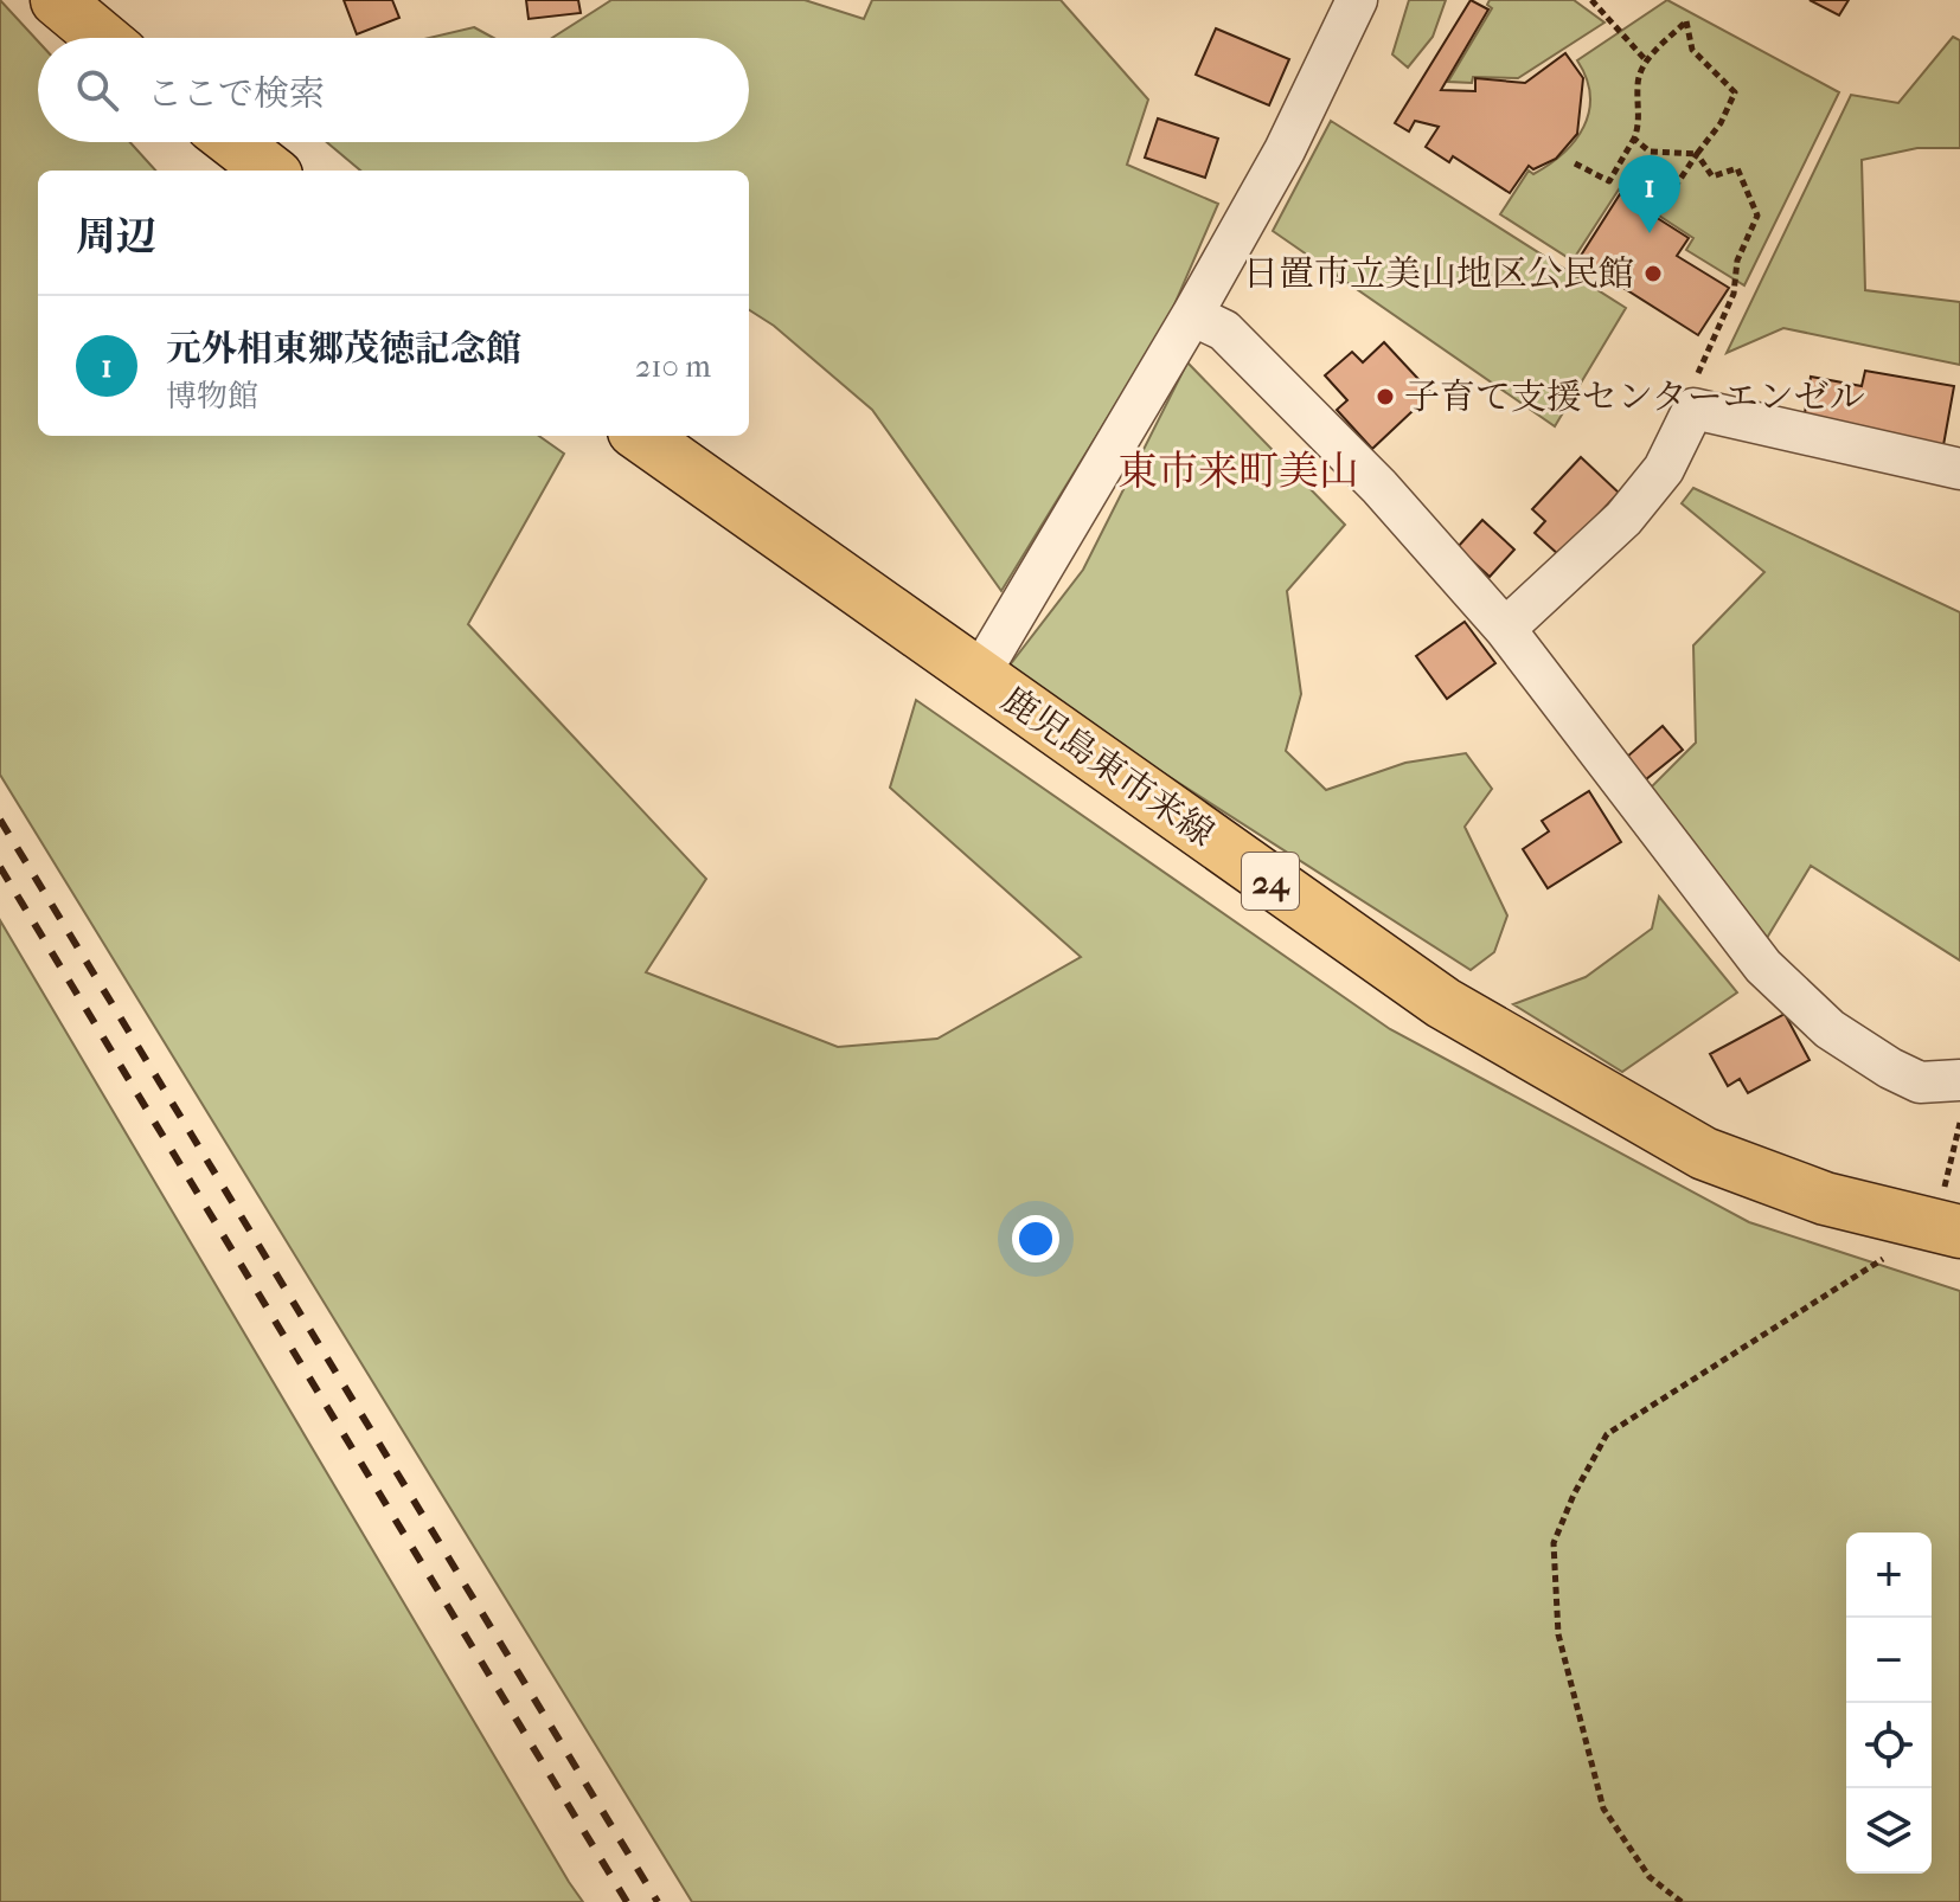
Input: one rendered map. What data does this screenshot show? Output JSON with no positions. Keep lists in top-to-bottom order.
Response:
{
  "streets": {
    "main road": ["鹿児島東市来線", "24"]
  },
  "districts": ["東市来町美山"],
  "places": ["日置市立美山地区公民館", "子育て支援センターエンゼル"],
  "page": {
    "search": "ここで検索",
    "pins": "1",
    "heading": "周辺",
    "list": [
      {
        "mark": "1",
        "name": "元外相東郷茂徳記念館",
        "note": "博物館",
        "value": "210 m"
      }
    ],
    "map_buttons": ["+", "−"]
  }
}
